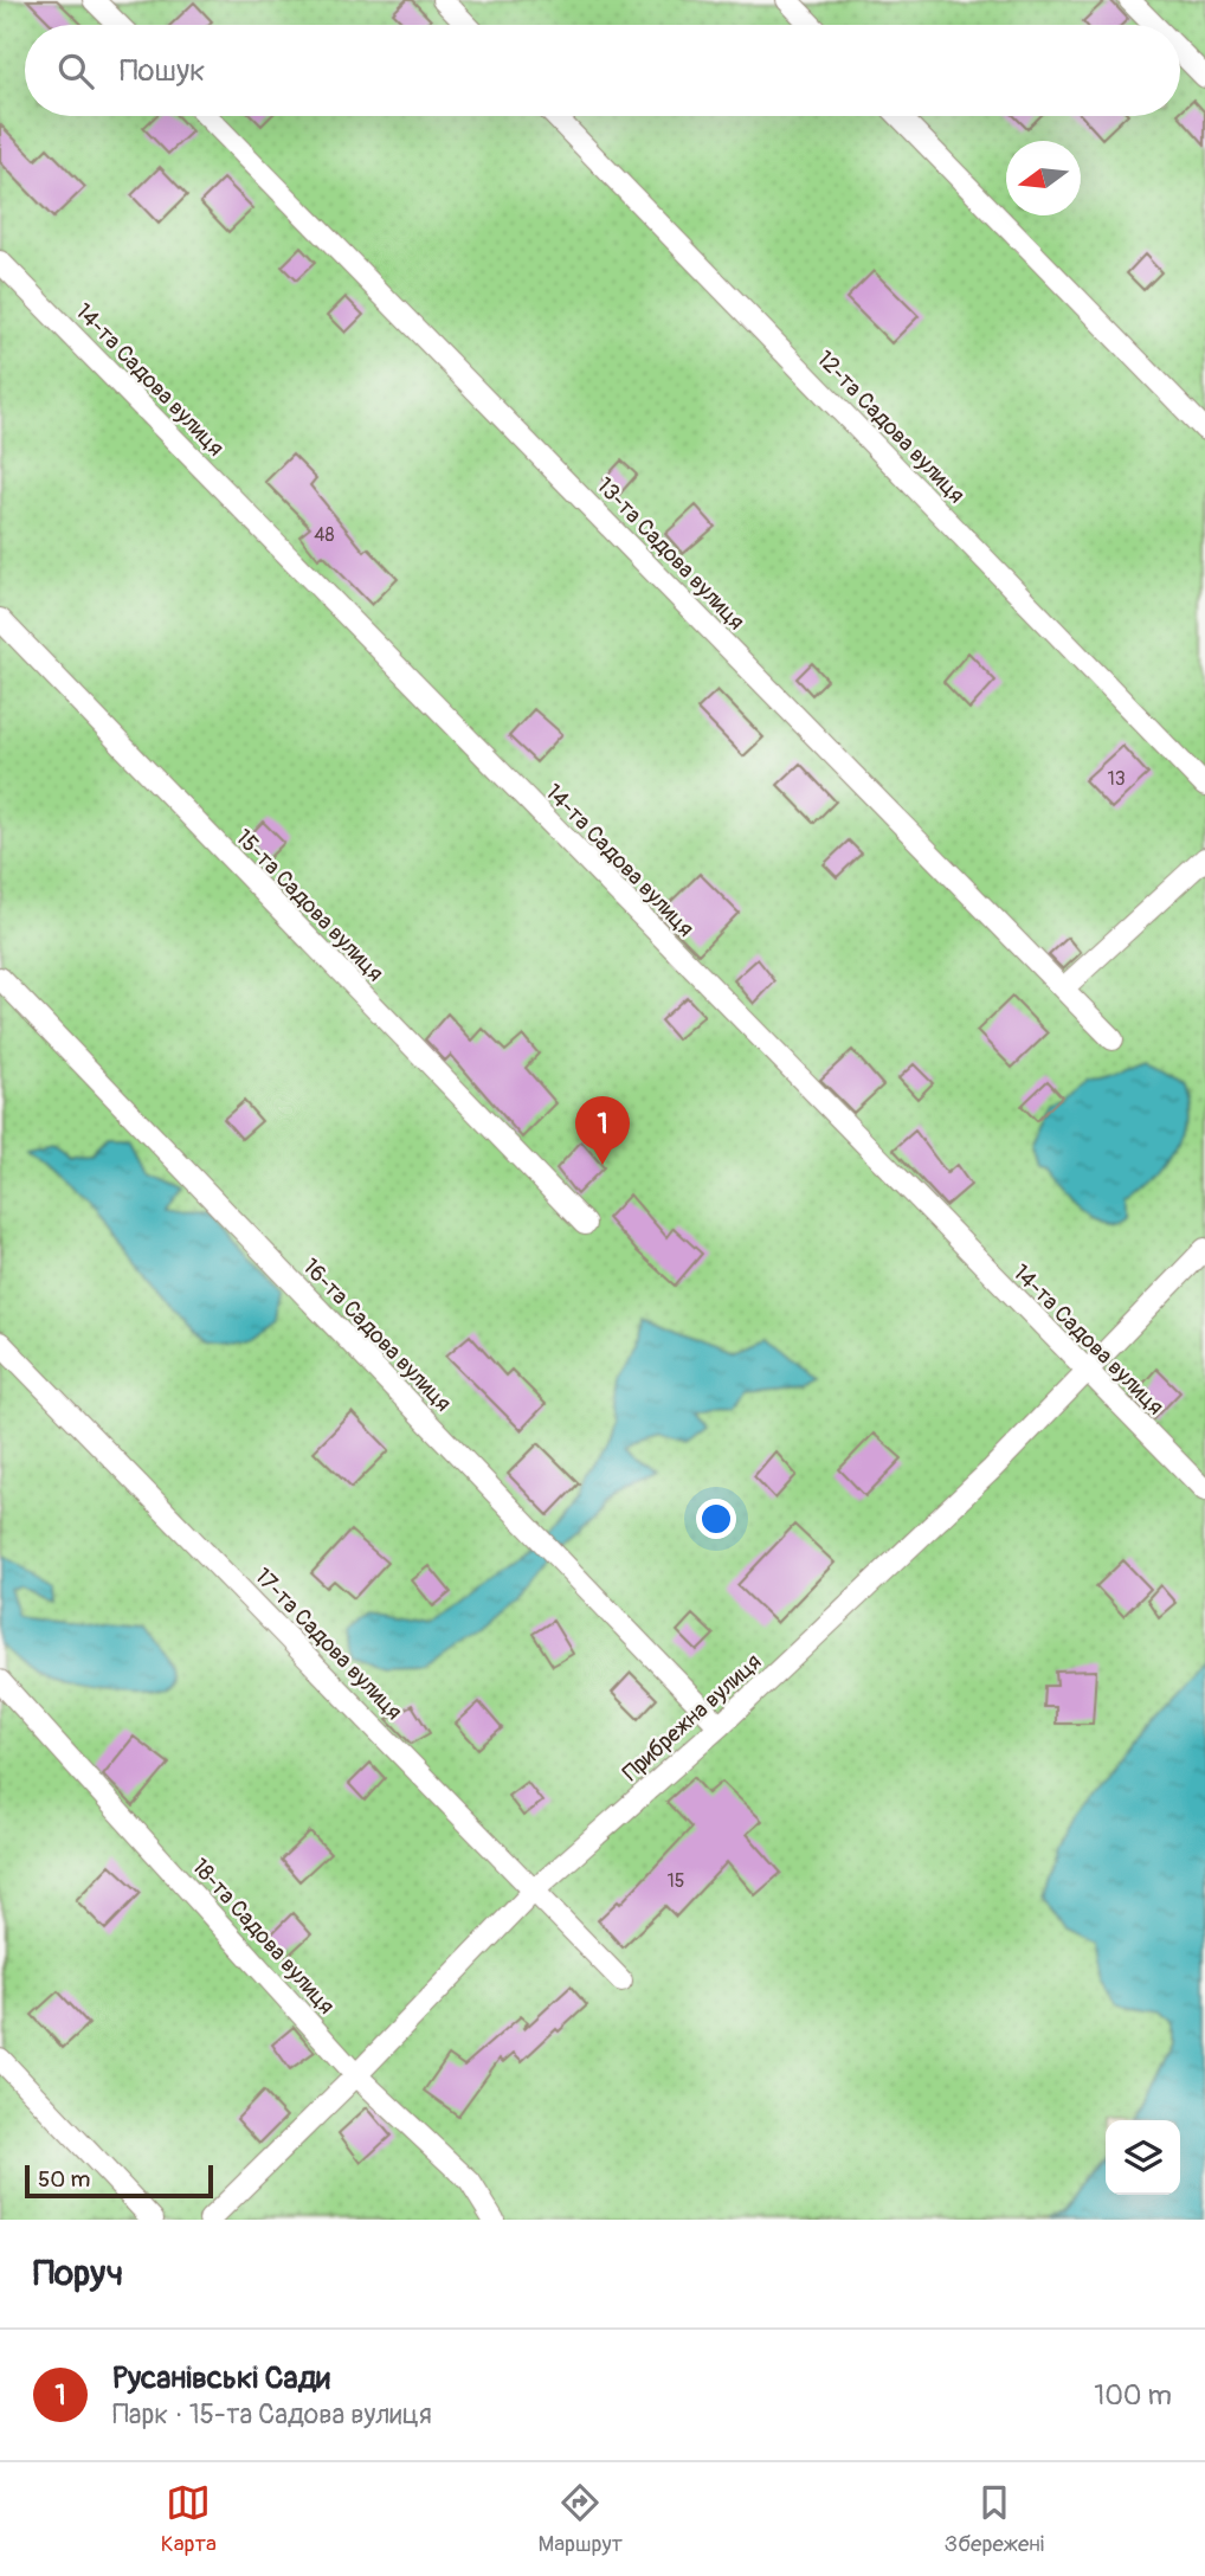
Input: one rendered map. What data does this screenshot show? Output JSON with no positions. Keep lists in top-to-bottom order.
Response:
{
  "streets": {
    "street": [
      "14-та Садова вулиця",
      "12-та Садова вулиця",
      "13-та Садова вулиця",
      "15-та Садова вулиця",
      "16-та Садова вулиця",
      "17-та Садова вулиця",
      "Прибрежна вулиця",
      "18-та Садова вулиця"
    ]
  },
  "crossings": [
    ["14-та Садова вулиця", "Прибрежна вулиця"],
    ["16-та Садова вулиця", "Прибрежна вулиця"],
    ["17-та Садова вулиця", "Прибрежна вулиця"],
    ["Прибрежна вулиця", "18-та Садова вулиця"]
  ],
  "house_numbers": ["48", "13", "15"],
  "scale_bar": "50 m",
  "north": "left",
  "page": {
    "search": "Пошук",
    "pins": "1",
    "scale": "50 m",
    "heading": "Поруч",
    "list": [
      {
        "mark": "1",
        "name": "Русанівські Сади",
        "note": "Парк · 15-та Садова вулиця",
        "value": "100 m"
      }
    ],
    "nav": ["Карта", "Маршрут", "Збережені"]
  }
}
